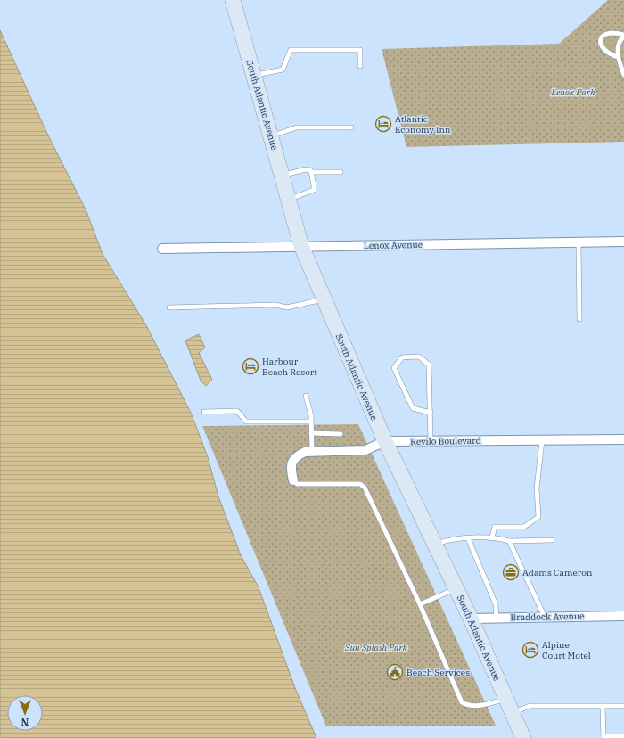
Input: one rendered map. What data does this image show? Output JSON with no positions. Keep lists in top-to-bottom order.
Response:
{
  "streets": {
    "main road": ["South Atlantic Avenue"],
    "street": ["Lenox Avenue", "Revilo Boulevard", "Braddock Avenue"]
  },
  "crossings": [
    ["South Atlantic Avenue", "Lenox Avenue"],
    ["South Atlantic Avenue", "Revilo Boulevard"],
    ["South Atlantic Avenue", "Braddock Avenue"]
  ],
  "parks": ["Lenox Park", "Sun Splash Park"],
  "places": {
    "hotel": ["Atlantic Economy Inn", "Harbour Beach Resort", "Alpine Court Motel"],
    "office": ["Adams Cameron"],
    "public building": ["Beach Services"]
  },
  "north": "bottom"
}
